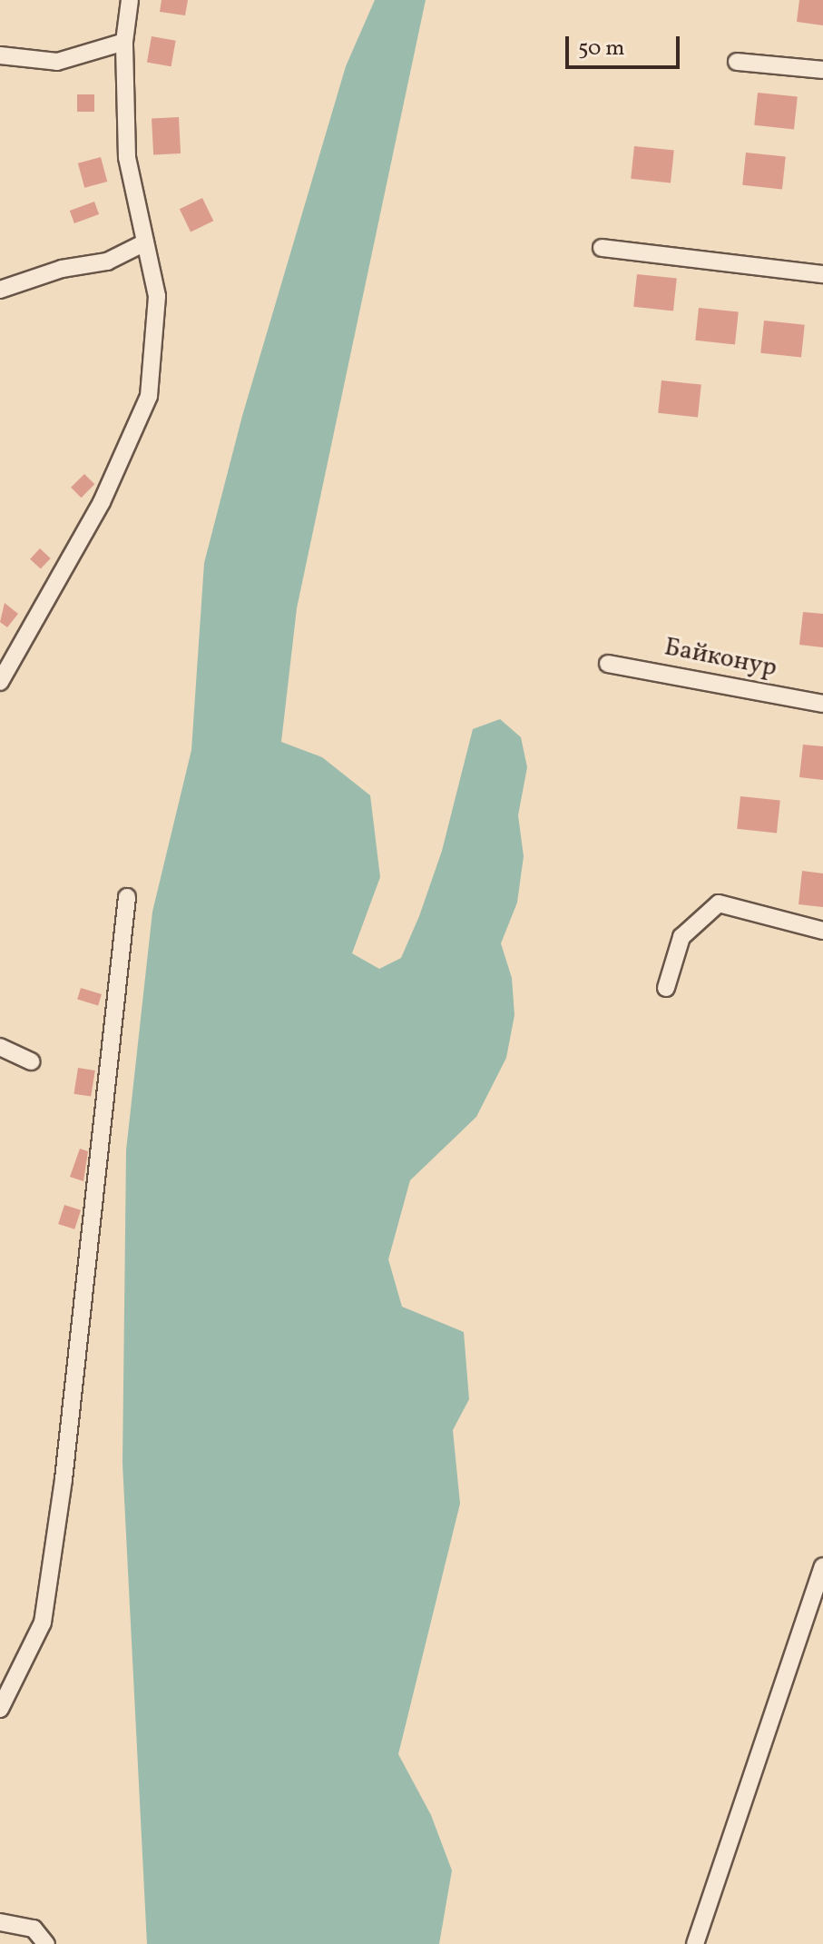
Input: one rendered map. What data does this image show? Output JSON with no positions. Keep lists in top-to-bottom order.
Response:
{
  "streets": {
    "street": ["Байконур"]
  },
  "scale_bar": "50 m"
}
